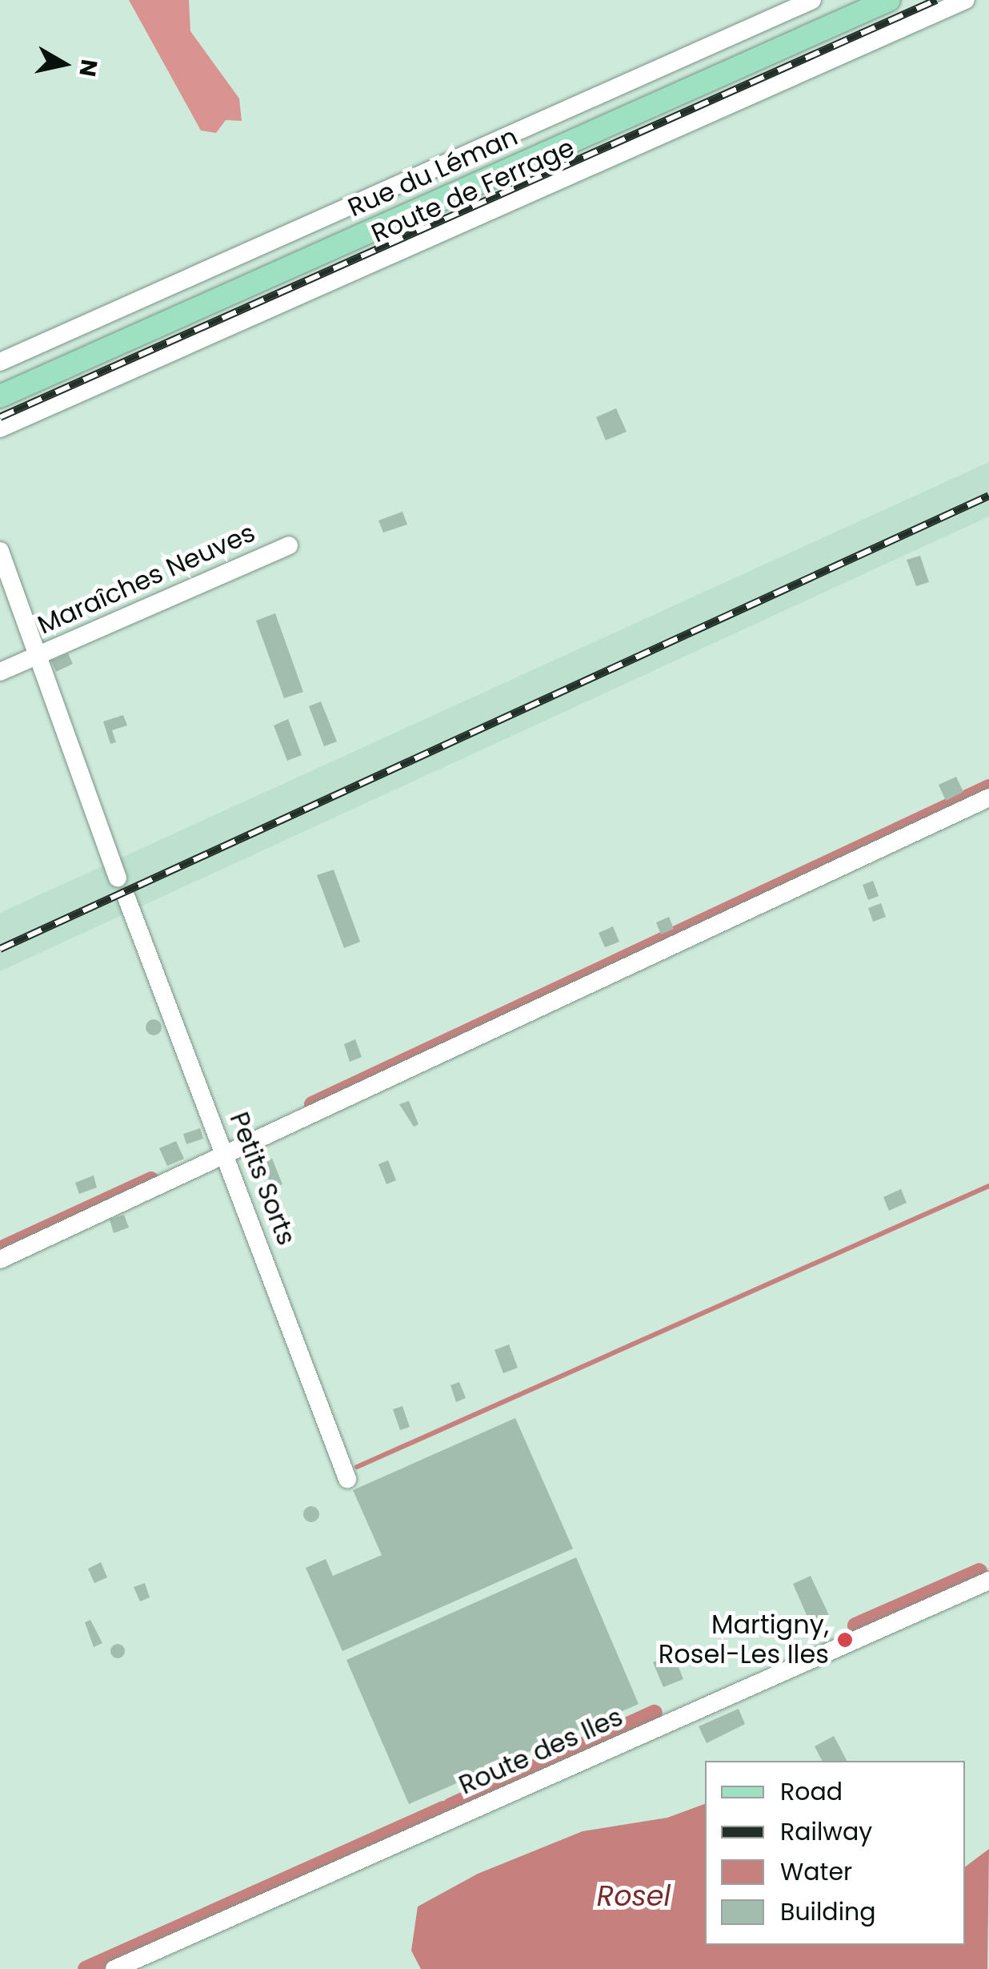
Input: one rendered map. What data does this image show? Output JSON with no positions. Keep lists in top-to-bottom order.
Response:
{
  "streets": {
    "main road": ["Rue du Léman"],
    "street": [
      "Route de Ferrage",
      "Maraîches Neuves",
      "Petits Sorts",
      "Route des Iles"
    ]
  },
  "water": ["Rosel"],
  "places": ["Martigny, Rosel-Les Iles"],
  "legend": [
    "Road",
    "Railway",
    "Water",
    "Building"
  ],
  "north": "right"
}
